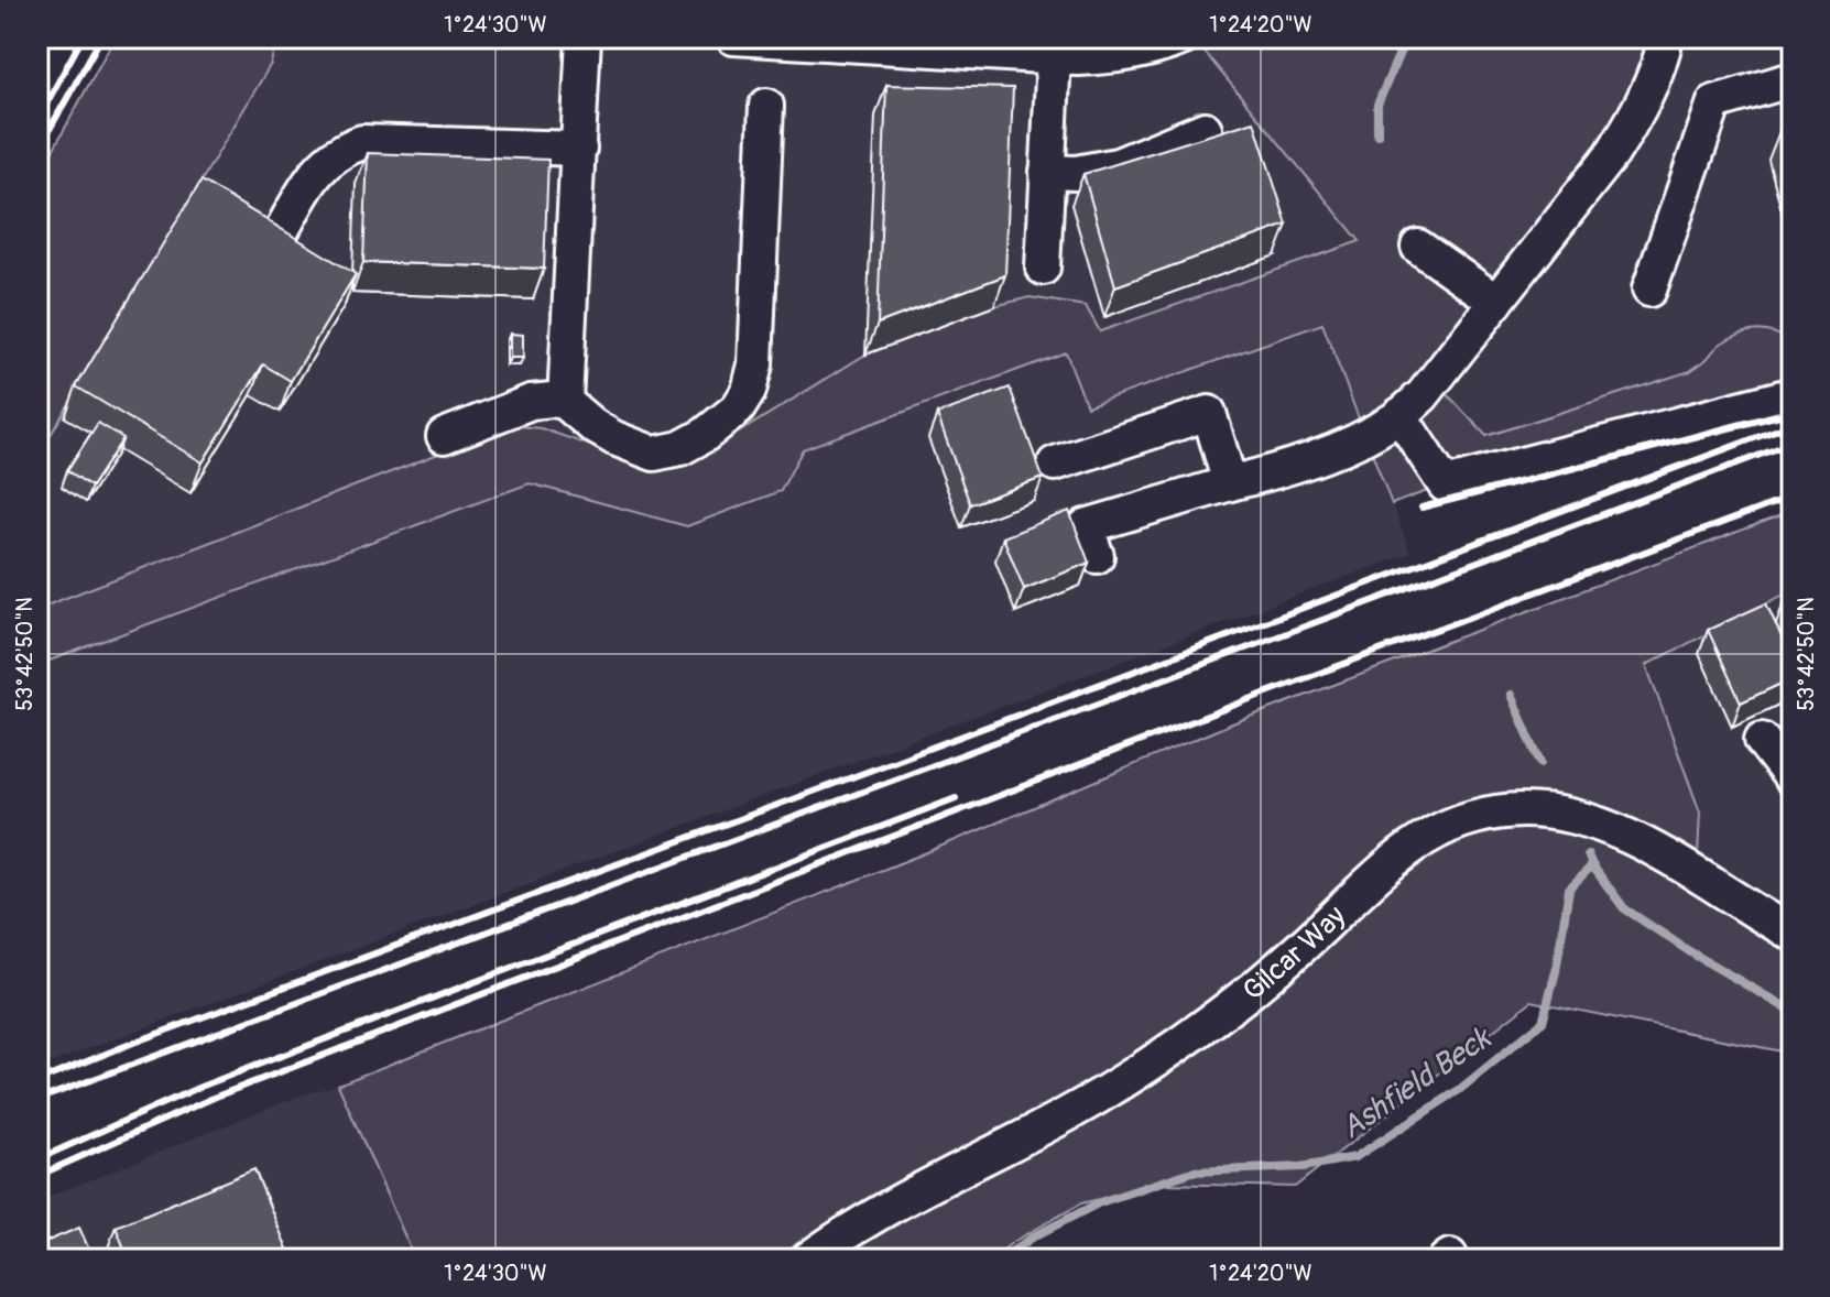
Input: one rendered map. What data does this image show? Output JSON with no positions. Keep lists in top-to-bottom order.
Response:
{
  "streets": {
    "street": ["Gilcar Way"]
  },
  "water": ["Ashfield Beck"],
  "coordinates": ["1°24'30\"W", "1°24'20\"W", "53°42'50\"N"]
}
